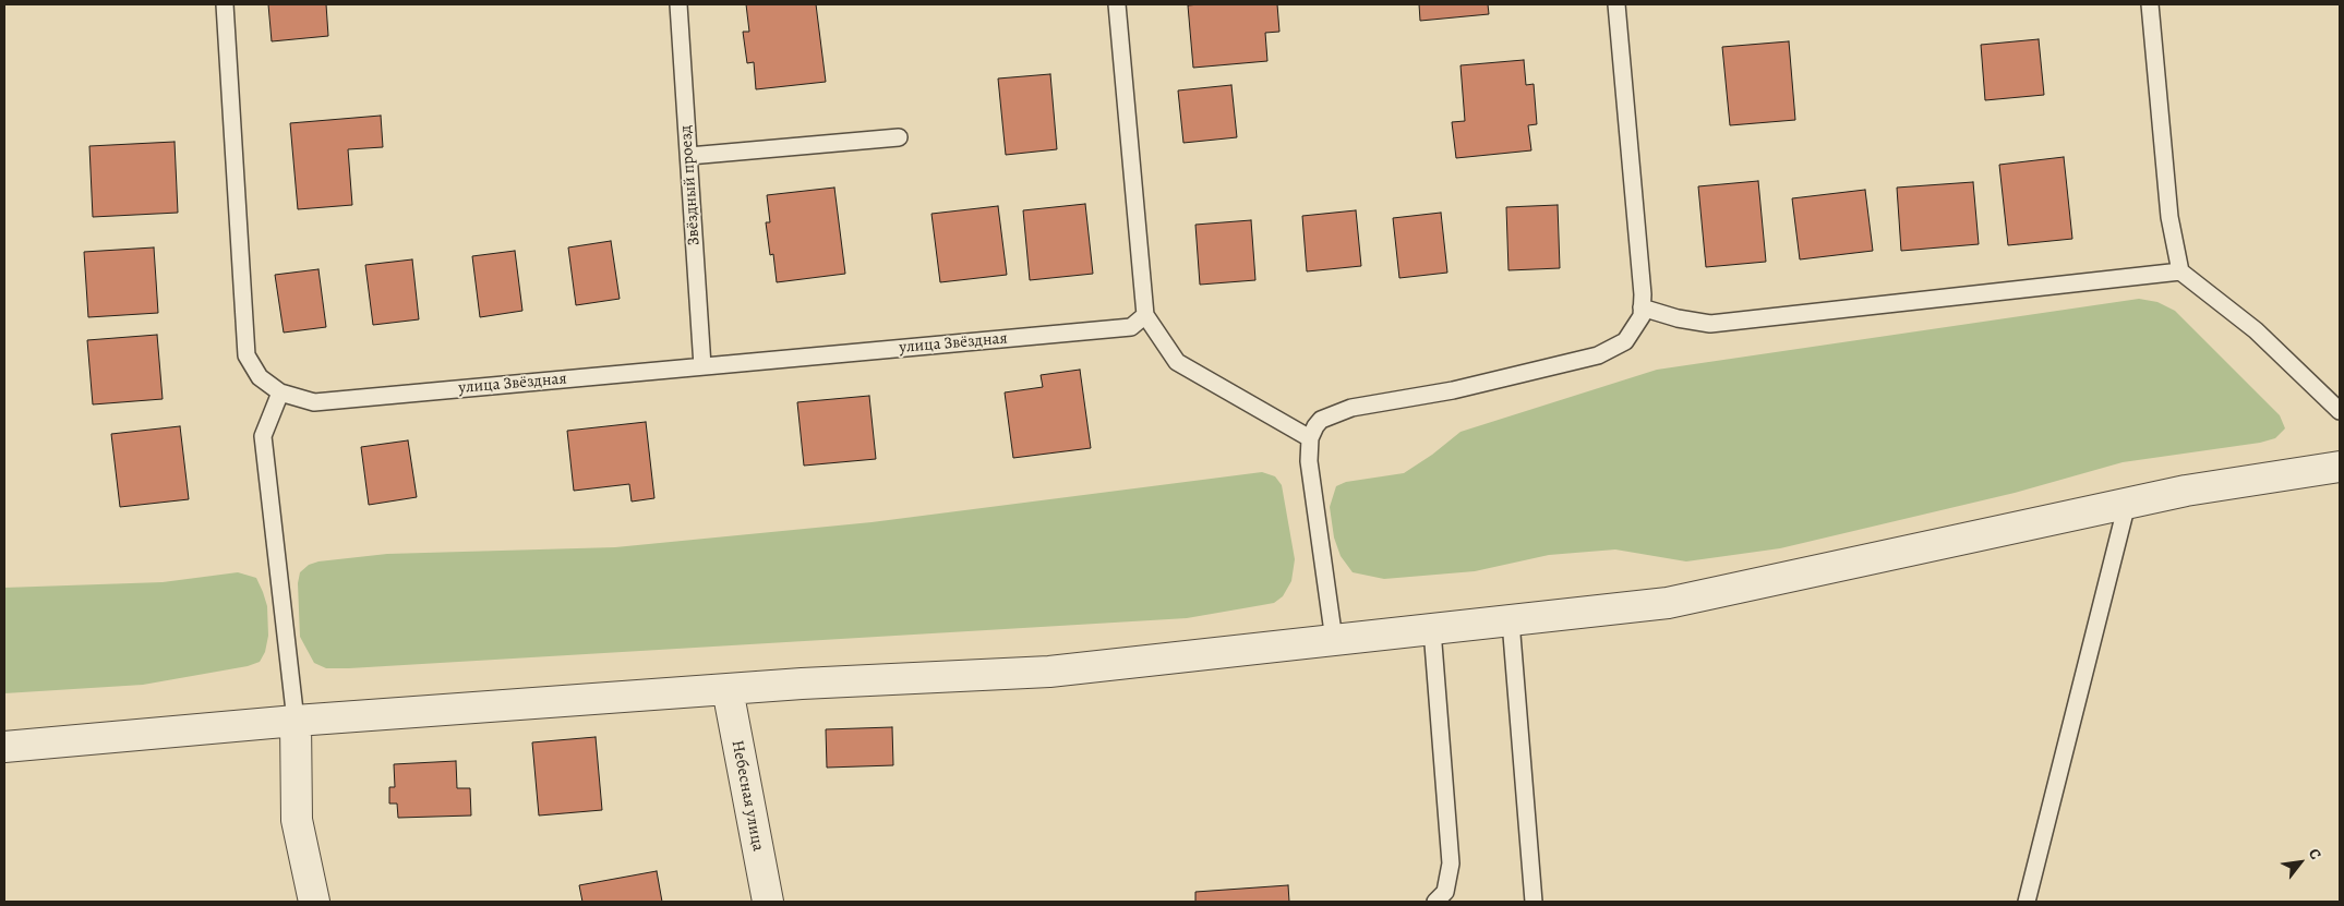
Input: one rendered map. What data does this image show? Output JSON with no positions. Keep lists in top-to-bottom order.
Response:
{
  "streets": {
    "street": ["Небесная улица"],
    "lane": ["Звёздный проезд", "улица Звёздная"]
  },
  "crossings": [
    ["Звёздный проезд", "улица Звёздная"]
  ],
  "north": "top right"
}
